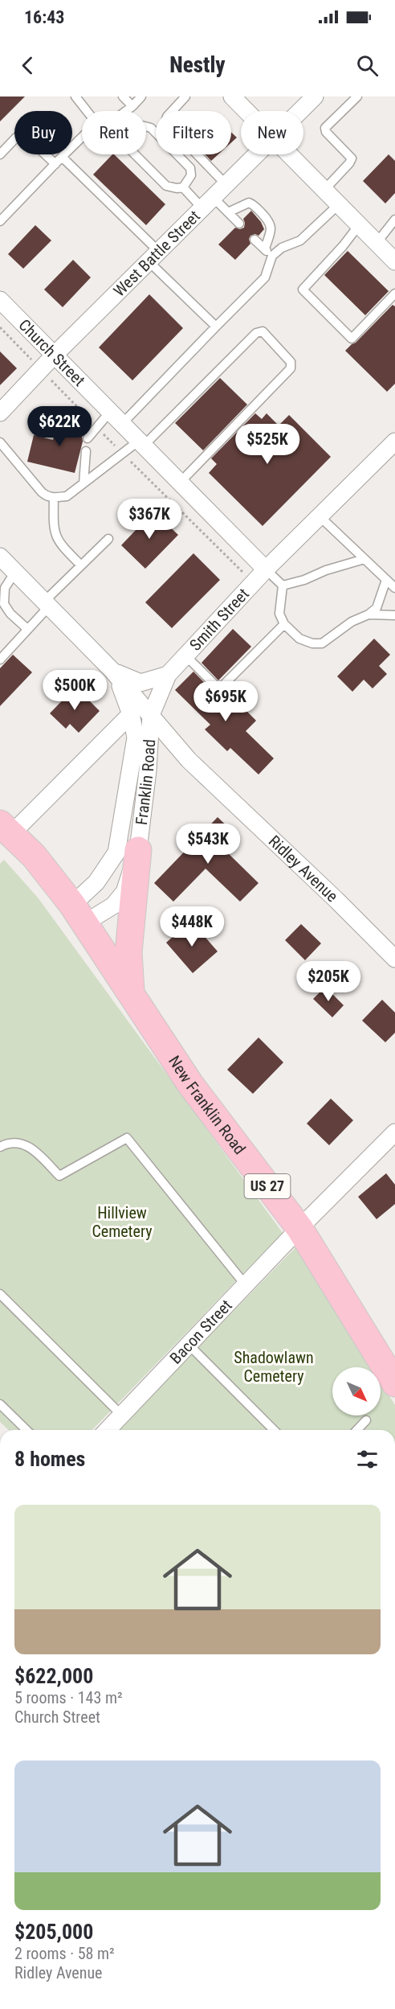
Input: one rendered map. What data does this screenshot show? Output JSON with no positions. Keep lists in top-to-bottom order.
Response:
{
  "streets": {
    "highway": ["New Franklin Road", "US 27"],
    "street": [
      "West Battle Street",
      "Church Street",
      "Smith Street",
      "Franklin Road",
      "Ridley Avenue",
      "Bacon Street"
    ]
  },
  "crossings": [
    ["West Battle Street", "Church Street"],
    ["Church Street", "Smith Street"],
    ["Smith Street", "Franklin Road"],
    ["Smith Street", "Ridley Avenue"],
    ["Franklin Road", "Ridley Avenue"],
    ["Franklin Road", "New Franklin Road"],
    ["New Franklin Road", "Bacon Street"]
  ],
  "parks": ["Hillview Cemetery", "Shadowlawn Cemetery"],
  "north": "bottom right",
  "page": {
    "status": "16:43",
    "header": "Nestly",
    "chip": [
      "Buy",
      "Rent",
      "Filters",
      "New"
    ],
    "price": [
      "$622K",
      "$525K",
      "$367K",
      "$500K",
      "$695K",
      "$543K",
      "$448K",
      "$205K"
    ],
    "heading": "8 homes",
    "list": [
      {
        "name": "$622,000",
        "note": "5 rooms · 143 m² · Church Street"
      },
      {
        "name": "$205,000",
        "note": "2 rooms · 58 m² · Ridley Avenue"
      }
    ]
  }
}
